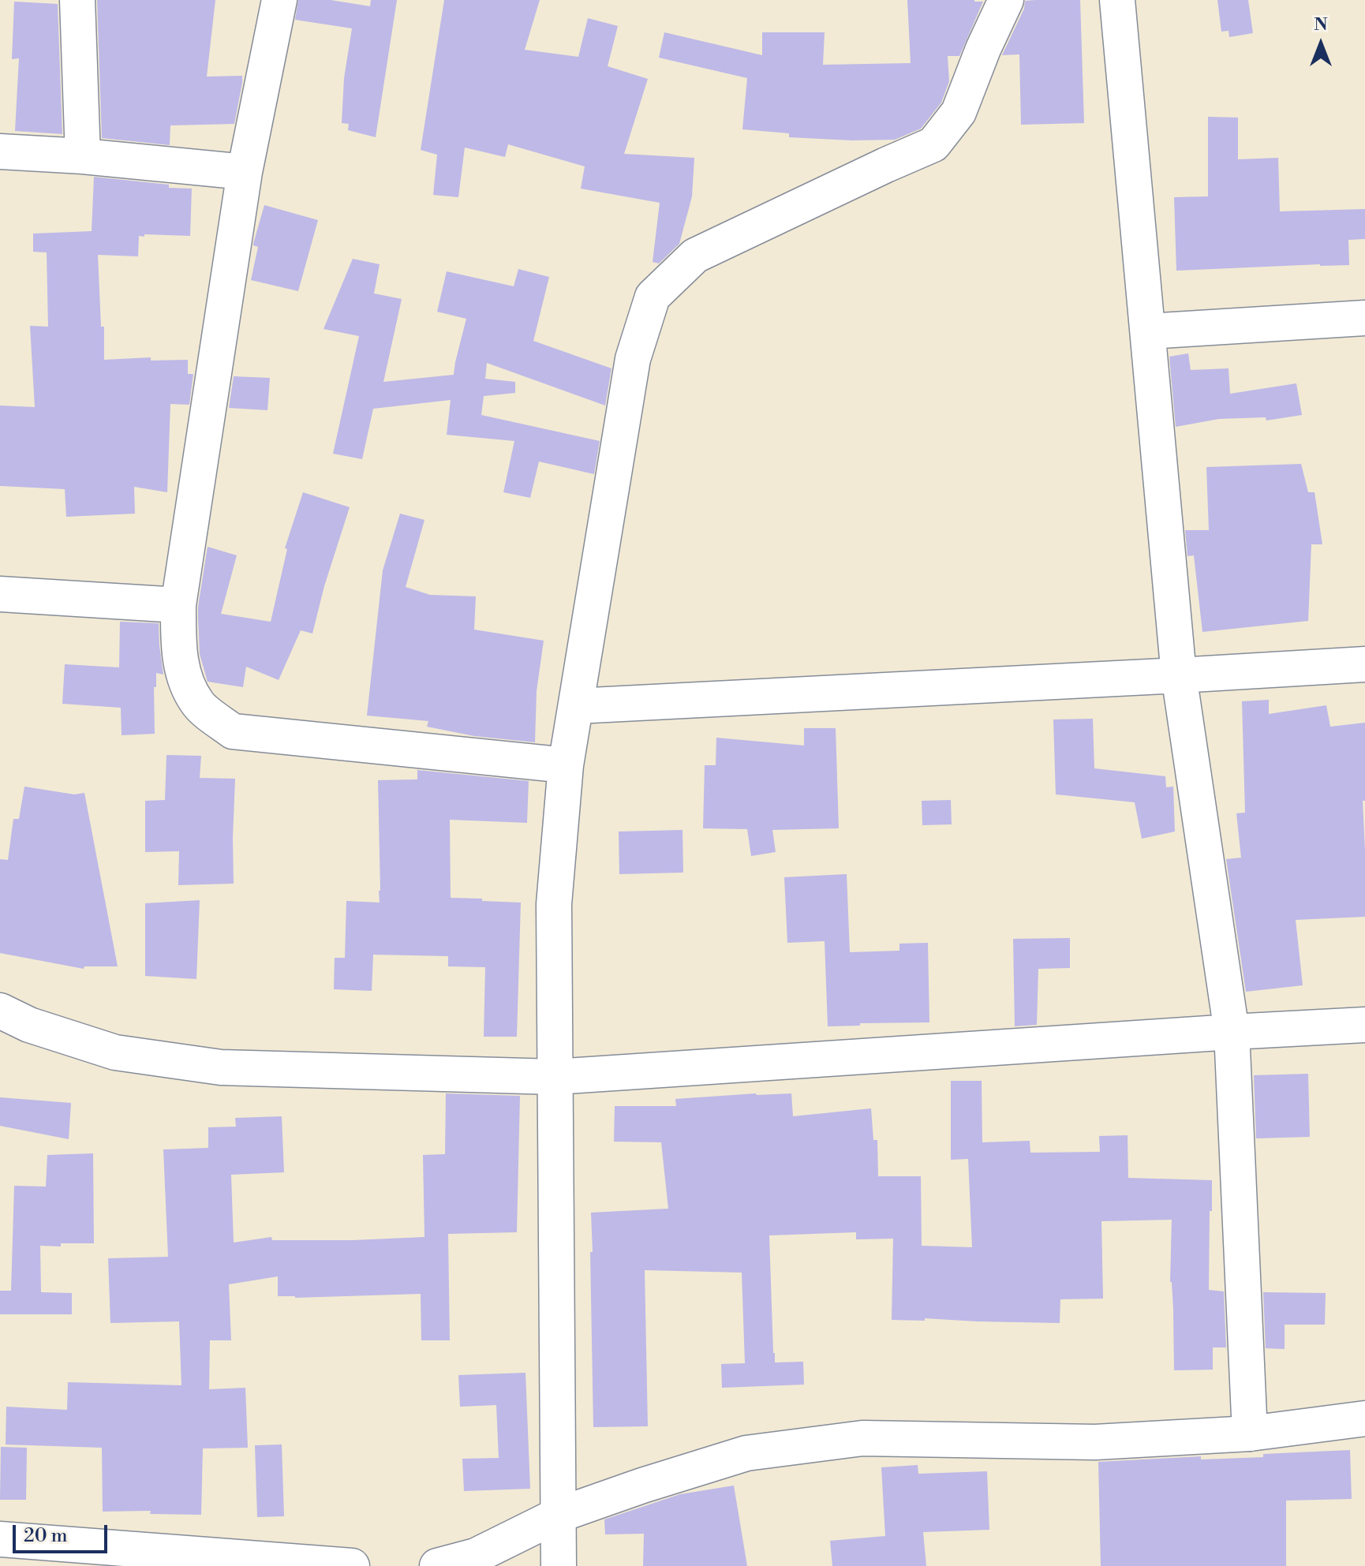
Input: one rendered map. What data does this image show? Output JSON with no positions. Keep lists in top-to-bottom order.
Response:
{
  "scale_bar": "20 m",
  "north": "top"
}
